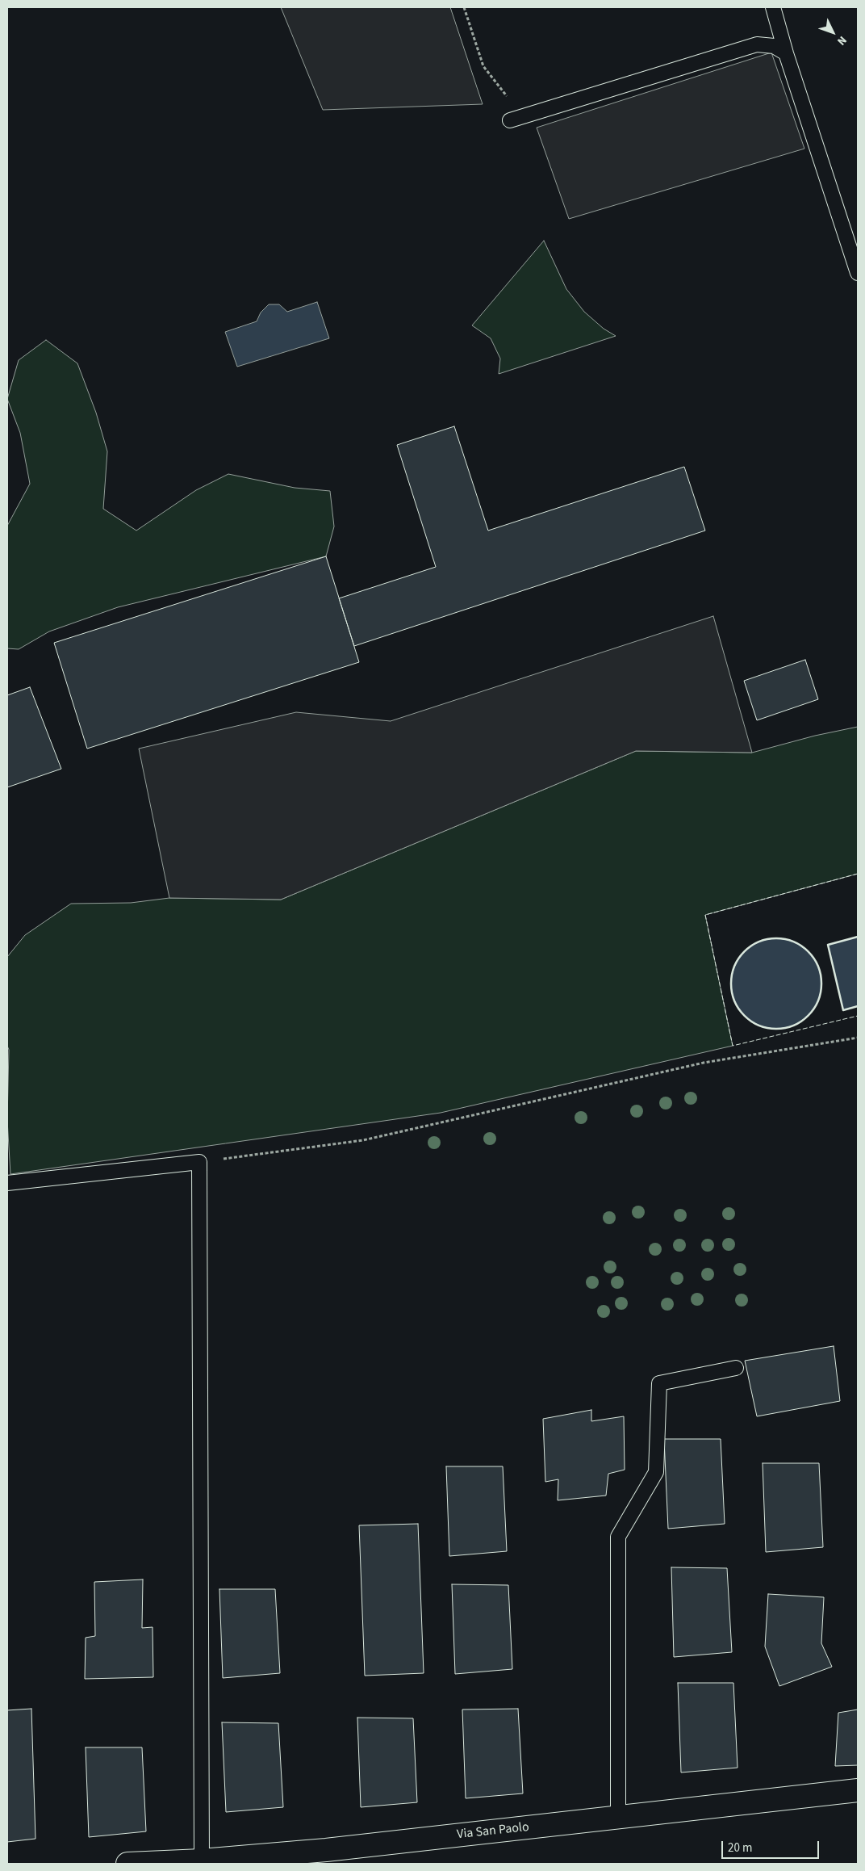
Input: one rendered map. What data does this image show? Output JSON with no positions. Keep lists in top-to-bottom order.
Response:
{
  "streets": {
    "street": ["Via San Paolo"]
  },
  "scale_bar": "20 m",
  "north": "bottom right"
}
